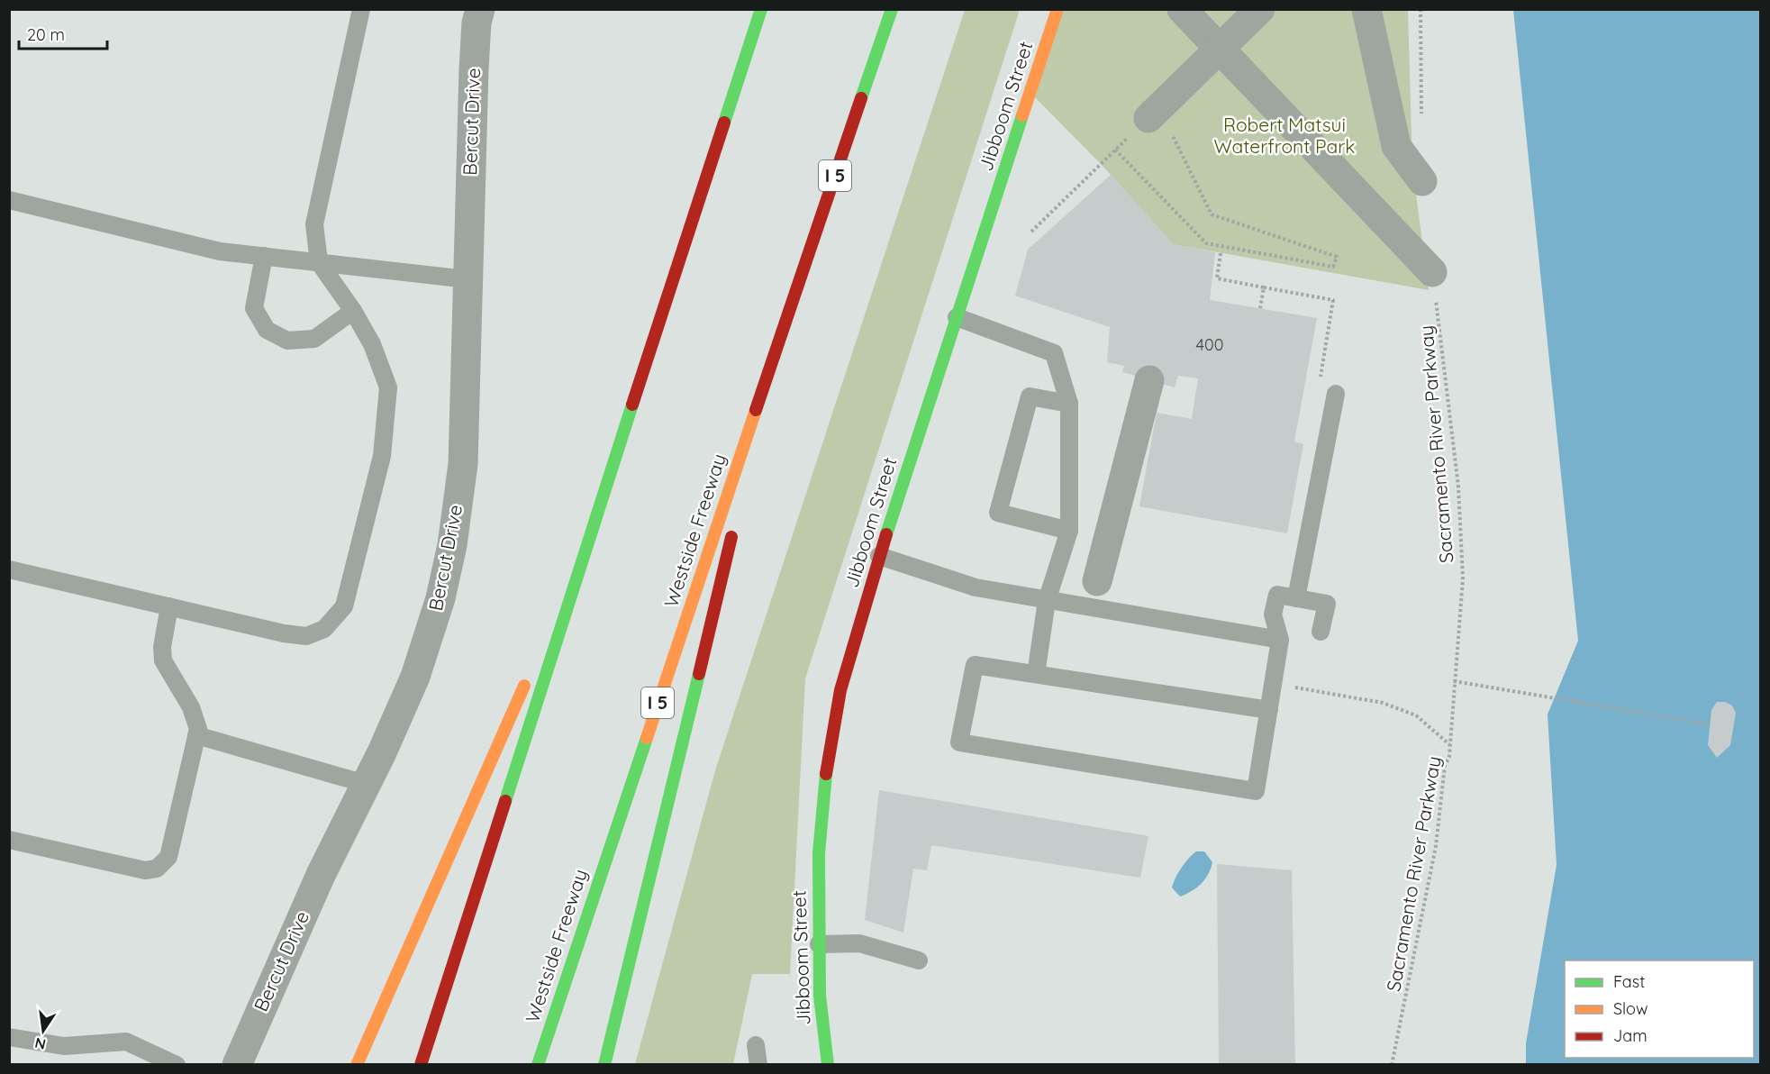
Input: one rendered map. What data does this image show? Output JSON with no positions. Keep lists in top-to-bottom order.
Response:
{
  "streets": {
    "main road": ["Jibboom Street", "I 5", "Westside Freeway"],
    "street": ["Bercut Drive"],
    "path": ["Sacramento River Parkway"]
  },
  "parks": ["Robert Matsui Waterfront Park"],
  "house_numbers": ["400"],
  "legend": ["Fast", "Slow", "Jam"],
  "scale_bar": "20 m",
  "north": "bottom"
}
